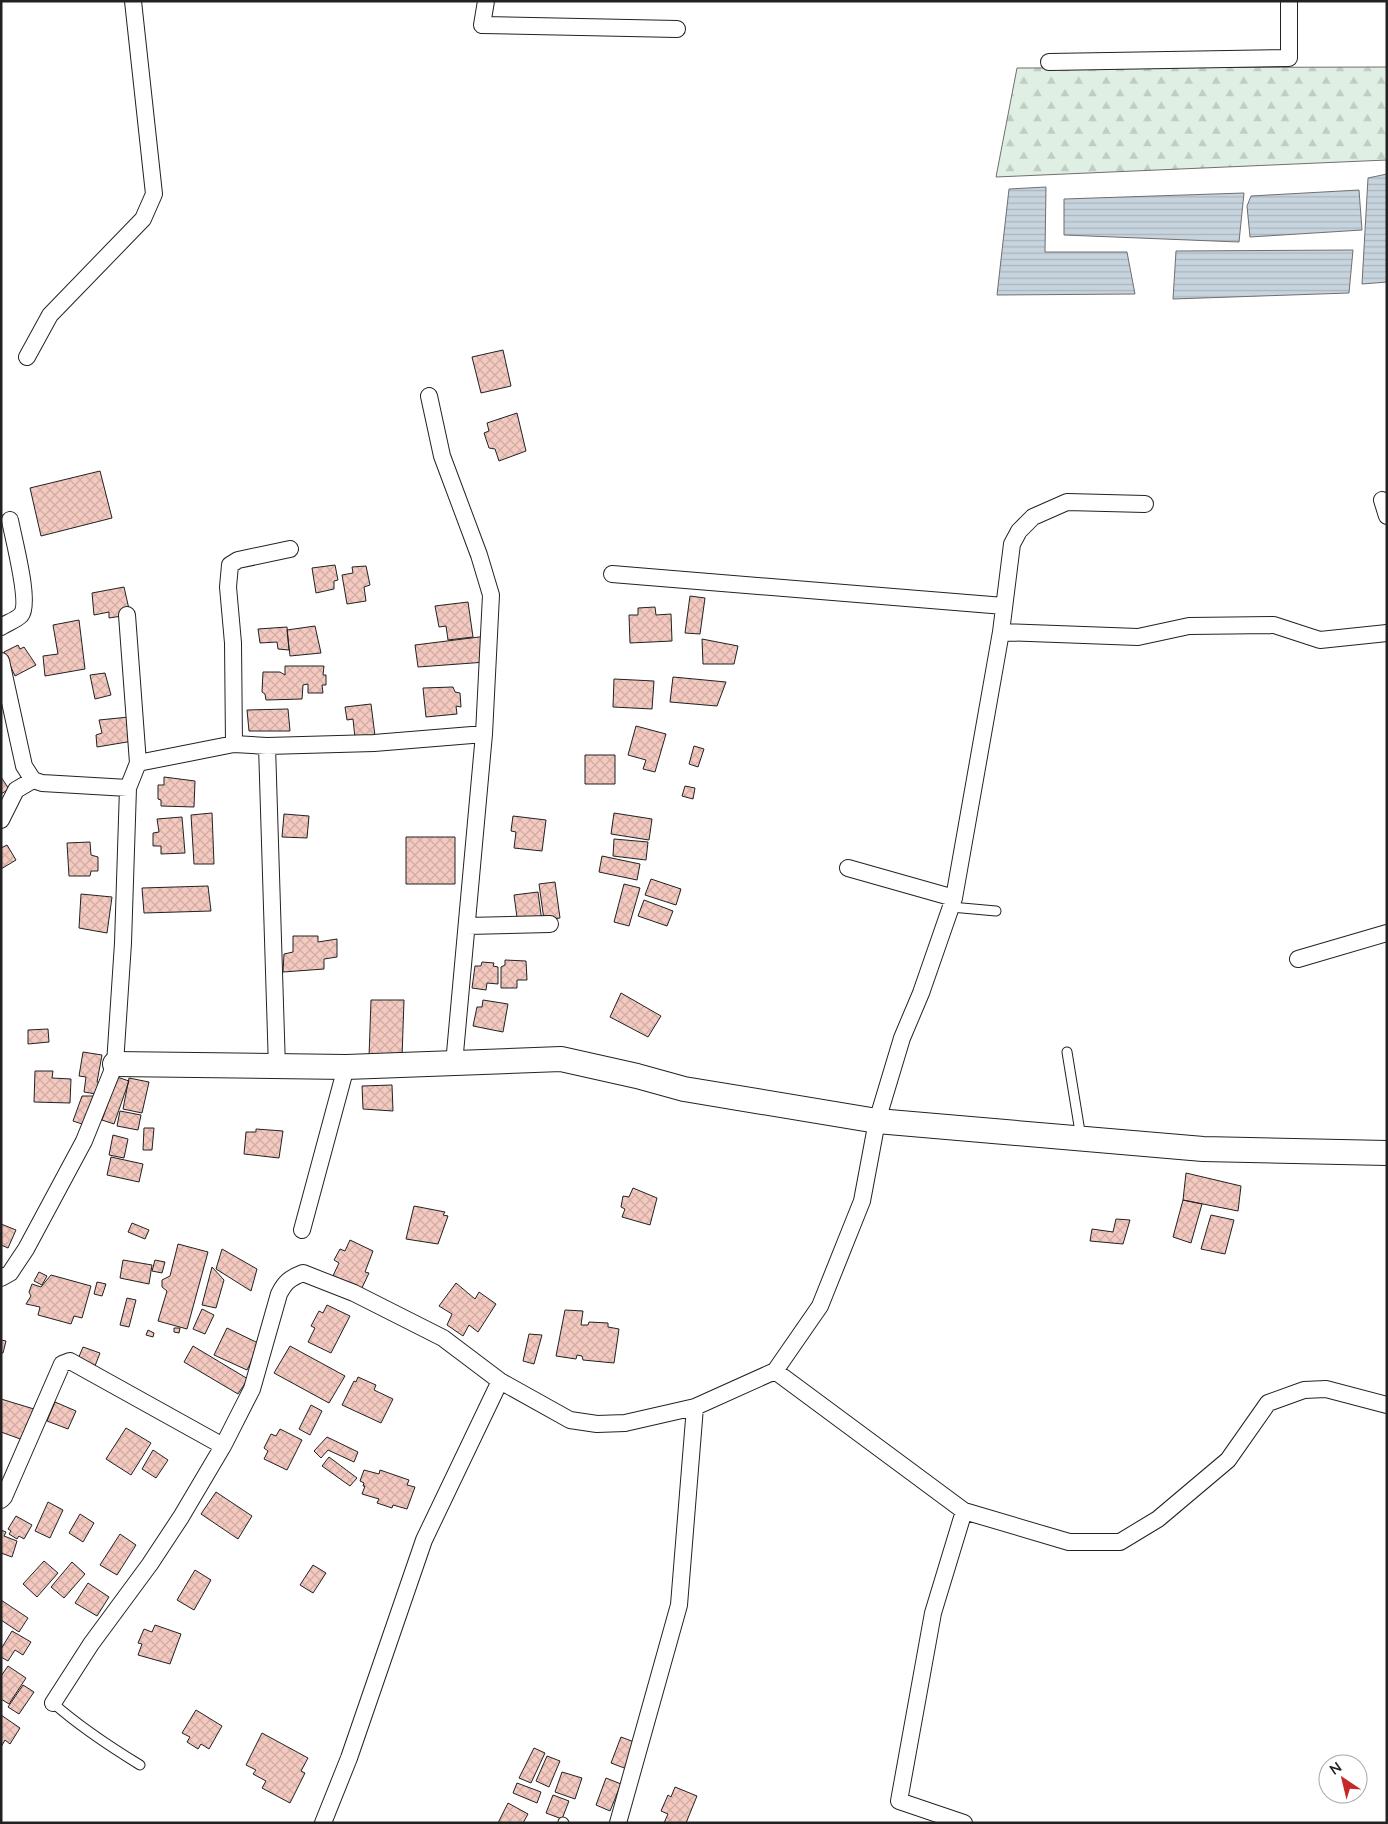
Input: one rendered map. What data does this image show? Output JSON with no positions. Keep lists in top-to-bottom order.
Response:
{
  "north": "top left"
}
